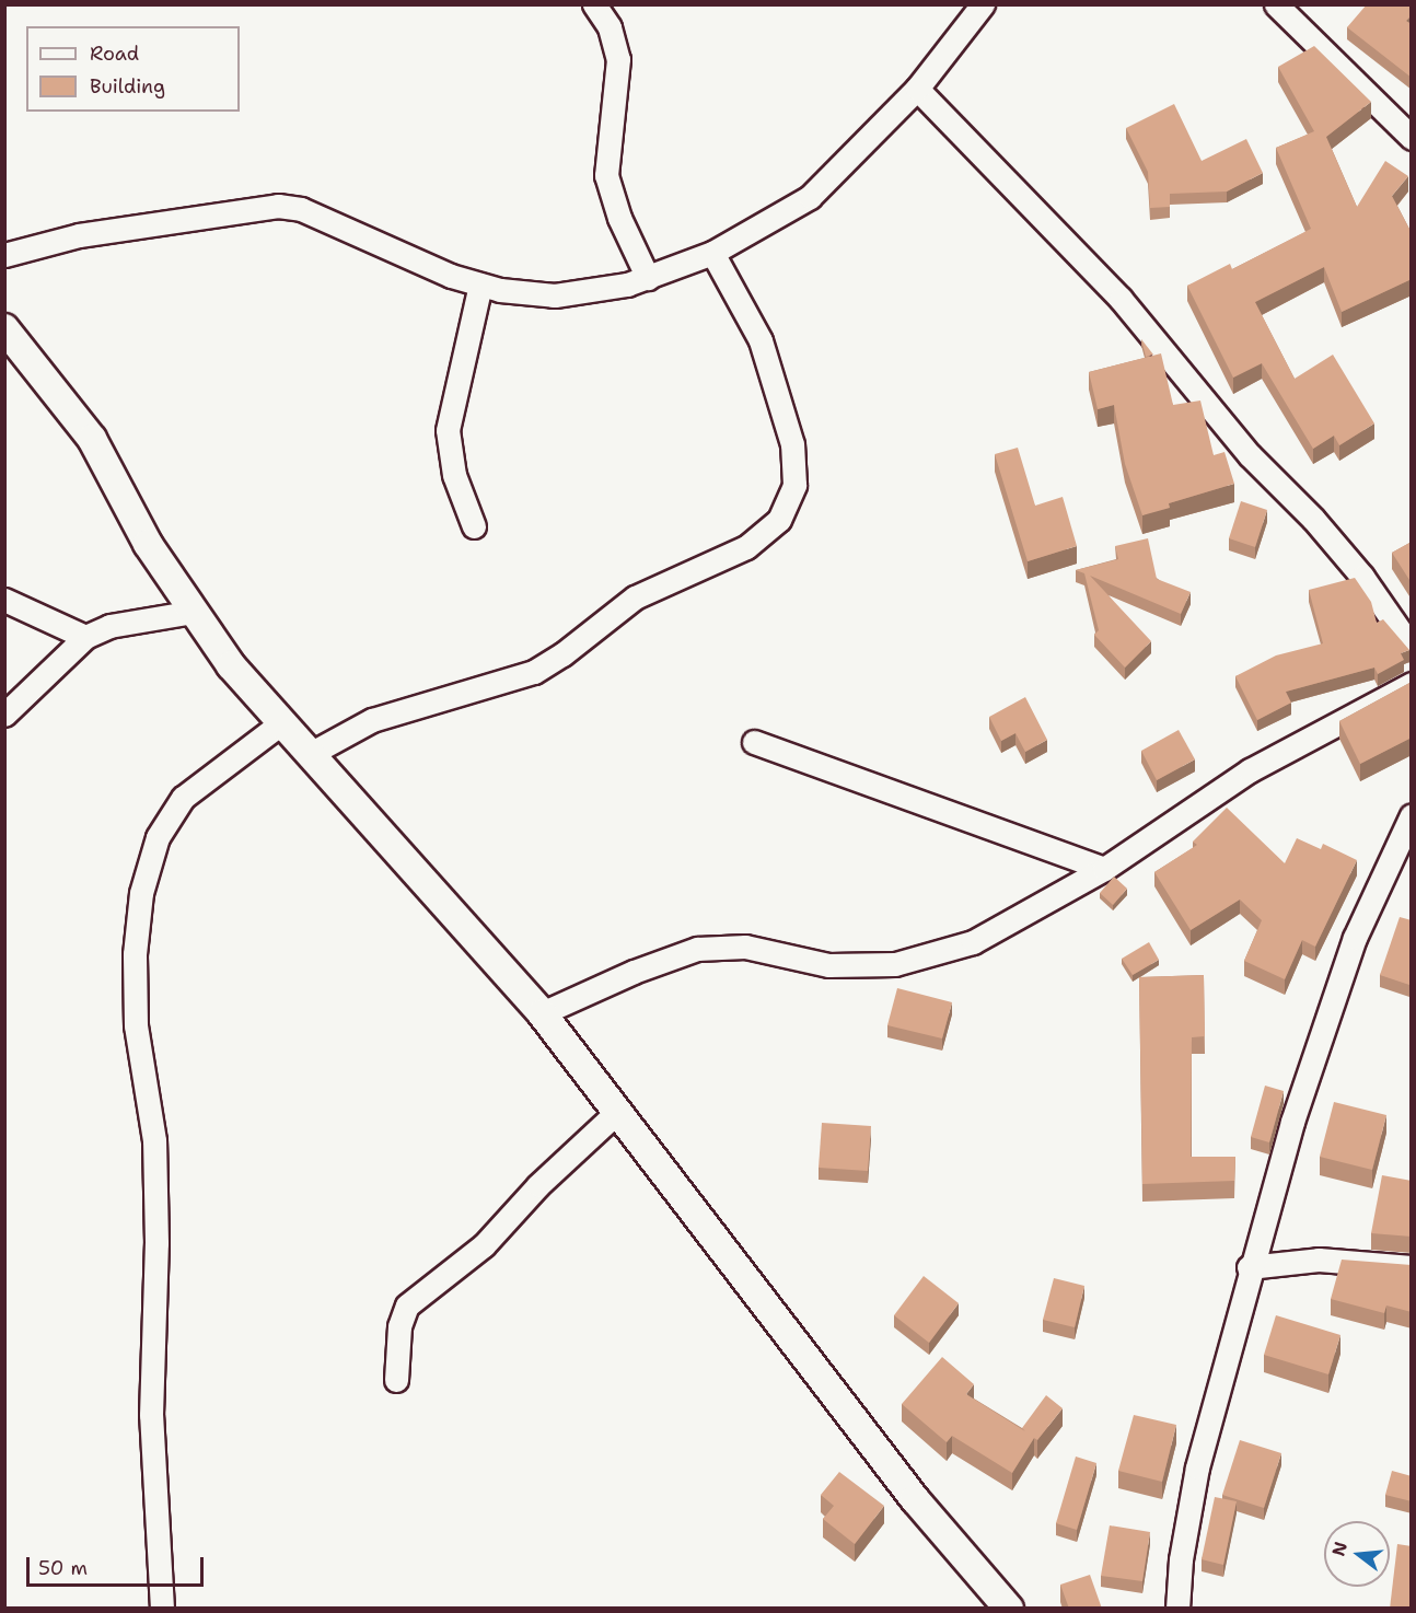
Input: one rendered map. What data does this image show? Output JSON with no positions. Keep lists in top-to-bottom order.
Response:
{
  "legend": ["Road", "Building"],
  "scale_bar": "50 m",
  "north": "left"
}
